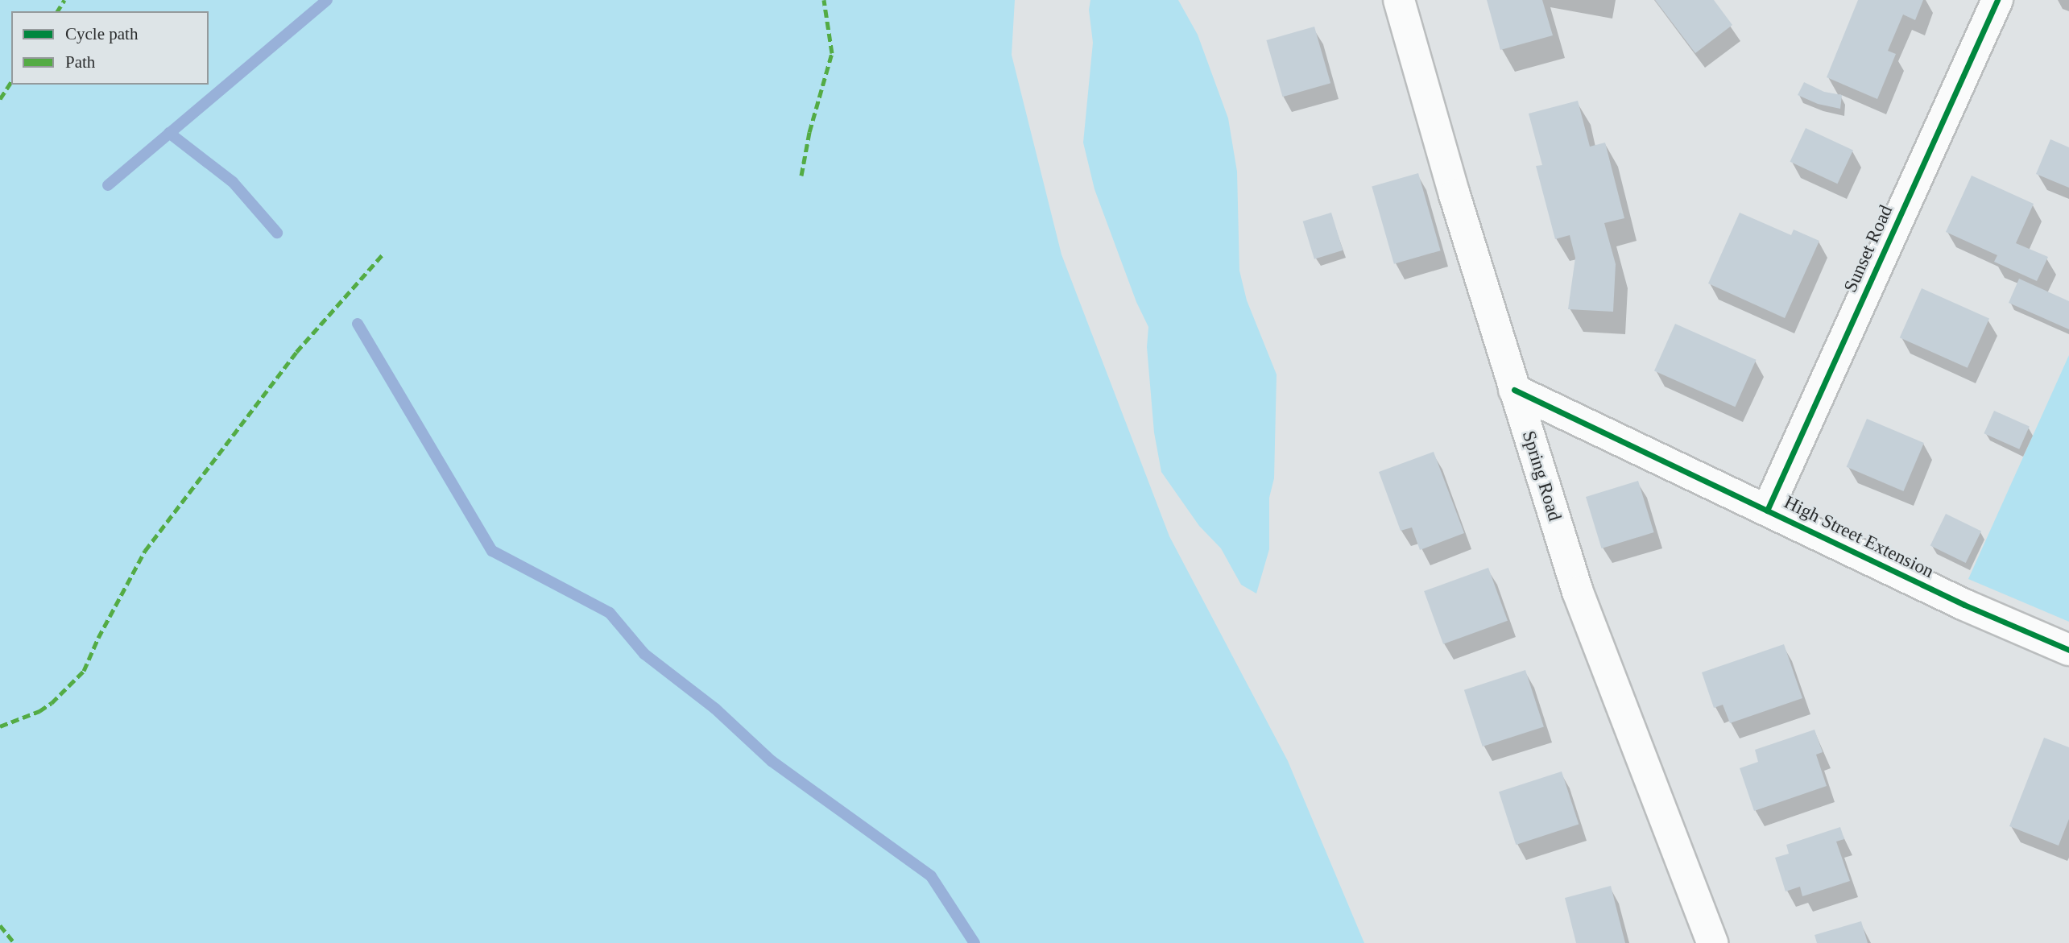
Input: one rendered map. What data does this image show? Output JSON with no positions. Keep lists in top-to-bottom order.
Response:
{
  "streets": {
    "street": ["Sunset Road", "Spring Road", "High Street Extension"]
  },
  "crossings": [
    ["Sunset Road", "High Street Extension"],
    ["Spring Road", "High Street Extension"]
  ],
  "legend": ["Cycle path", "Path"]
}
